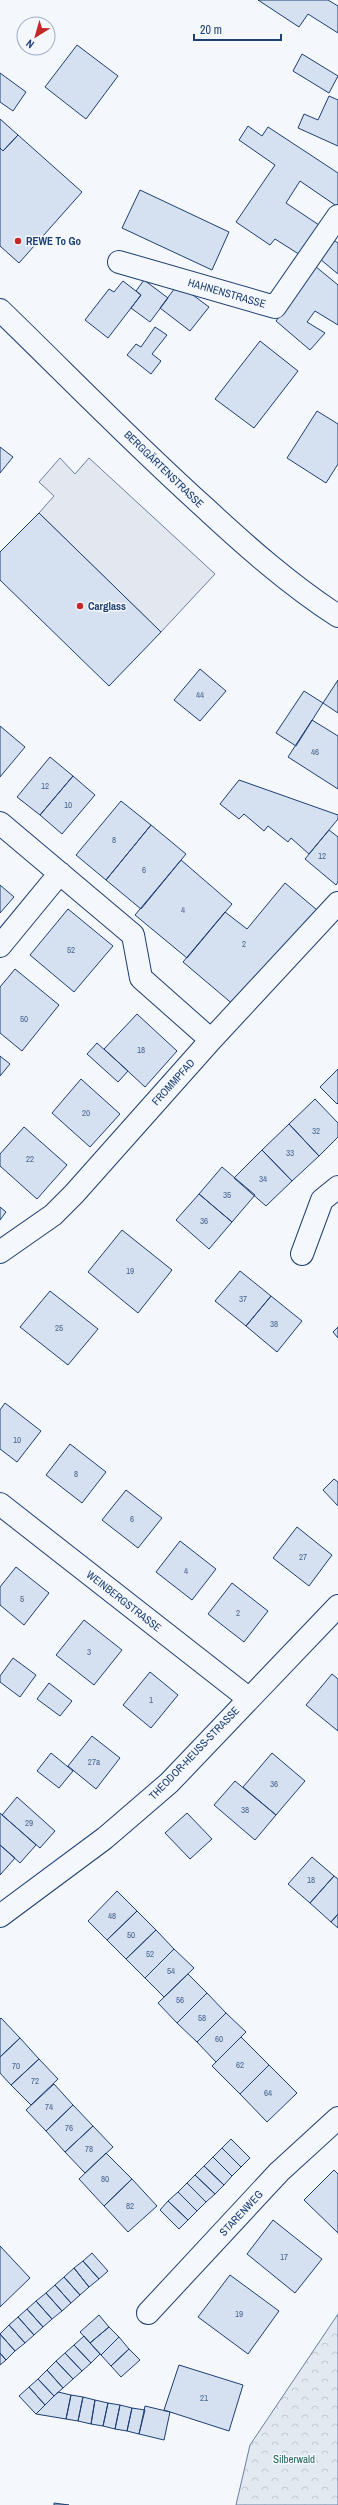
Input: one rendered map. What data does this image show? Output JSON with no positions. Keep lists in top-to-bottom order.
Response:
{
  "streets": {
    "street": [
      "HAHNENSTRASSE",
      "BERGGÄRTENSTRASSE",
      "FROMMPFAD",
      "WEINBERGSTRASSE",
      "THEODOR-HEUSS-STRASSE",
      "STARENWEG"
    ]
  },
  "crossings": [
    ["WEINBERGSTRASSE", "THEODOR-HEUSS-STRASSE"]
  ],
  "parks": ["Silberwald"],
  "places": ["REWE To Go", "Carglass"],
  "house_numbers": [
    "44",
    "46",
    "12",
    "10",
    "8",
    "12",
    "6",
    "4",
    "2",
    "52",
    "50",
    "18",
    "20",
    "32",
    "33",
    "22",
    "34",
    "35",
    "36",
    "19",
    "37",
    "38",
    "25",
    "10",
    "8",
    "6",
    "27",
    "4",
    "5",
    "2",
    "3",
    "1",
    "27a",
    "36",
    "38",
    "29",
    "18",
    "48",
    "50",
    "52",
    "54",
    "56",
    "58",
    "60",
    "62",
    "70",
    "72",
    "64",
    "74",
    "76",
    "78",
    "80",
    "82",
    "17",
    "19",
    "21"
  ],
  "scale_bar": "20 m",
  "north": "bottom left"
}
